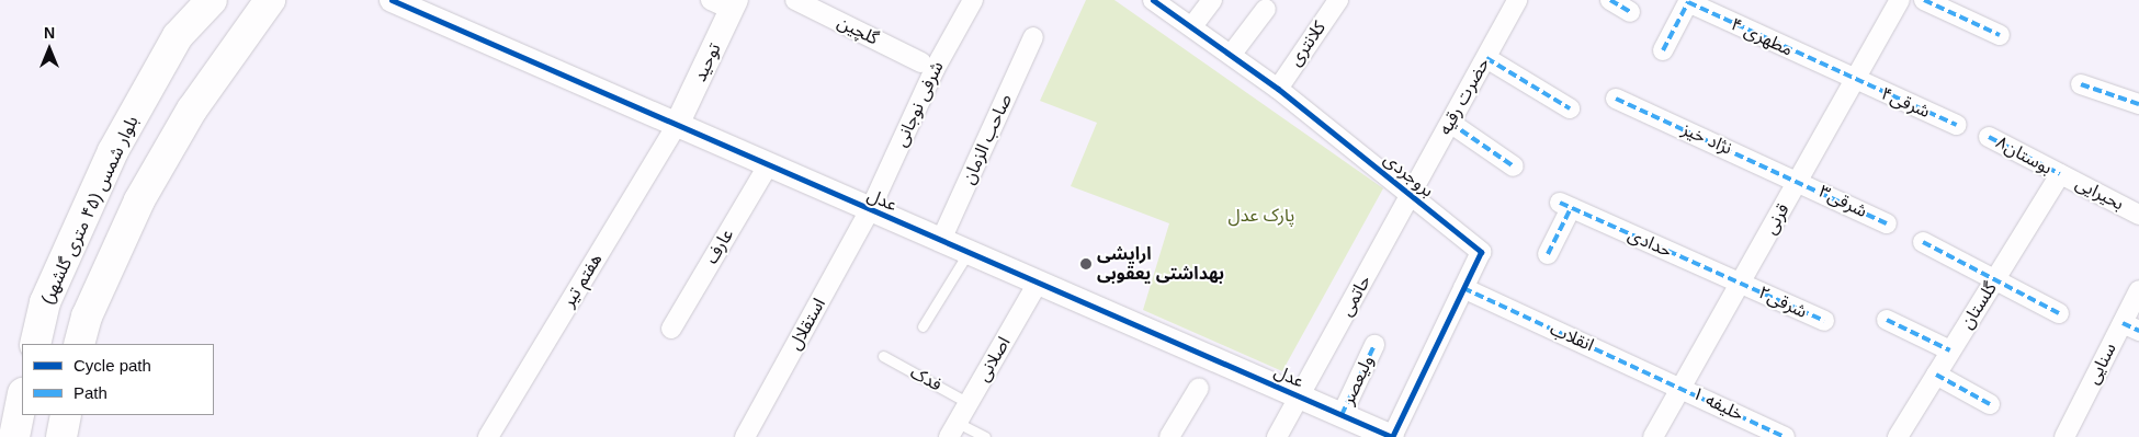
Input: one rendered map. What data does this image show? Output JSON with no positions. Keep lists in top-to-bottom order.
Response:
{
  "streets": {
    "main road": ["بلوار شمس (۴۵ متری گلشهر)"],
    "street": [
      "گلچین",
      "مطهری ۴",
      "کلانتری",
      "توحید",
      "حضرت رقیه",
      "۴شرقی",
      "شرفی نوجانی",
      "صاحب الزمان",
      "نژاد خیز",
      "بوستان۸",
      "بروجردی",
      "بحیرایی",
      "عدل",
      "۳شرقی",
      "قرنی",
      "حدادی",
      "عارف",
      "هفتم تیر",
      "حاتمی",
      "۲شرقی",
      "گلستان",
      "استقلال",
      "انقلاب",
      "اصلانی",
      "سنایی",
      "ولیعصر",
      "خلیفه ۱"
    ],
    "lane": ["فدک"]
  },
  "crossings": [
    ["مطهری ۴", "۴شرقی"],
    ["مطهری ۴", "قرنی"],
    ["کلانتری", "بروجردی"],
    ["توحید", "عدل"],
    ["توحید", "هفتم تیر"],
    ["حضرت رقیه", "بروجردی"],
    ["حضرت رقیه", "حاتمی"],
    ["۴شرقی", "قرنی"],
    ["شرفی نوجانی", "عدل"],
    ["شرفی نوجانی", "استقلال"],
    ["صاحب الزمان", "عدل"],
    ["نژاد خیز", "۳شرقی"],
    ["نژاد خیز", "قرنی"],
    ["بوستان۸", "بحیرایی"],
    ["بوستان۸", "گلستان"],
    ["بروجردی", "عدل"],
    ["بروجردی", "حاتمی"],
    ["بروجردی", "انقلاب"],
    ["بحیرایی", "گلستان"],
    ["عدل", "عارف"],
    ["عدل", "هفتم تیر"],
    ["عدل", "حاتمی"],
    ["عدل", "استقلال"],
    ["عدل", "اصلانی"],
    ["عدل", "ولیعصر"],
    ["۳شرقی", "قرنی"],
    ["قرنی", "حدادی"],
    ["قرنی", "۲شرقی"],
    ["قرنی", "انقلاب"],
    ["قرنی", "خلیفه ۱"],
    ["حدادی", "۲شرقی"],
    ["انقلاب", "خلیفه ۱"],
    ["اصلانی", "فدک"]
  ],
  "parks": ["پارک عدل"],
  "places": ["ارایشی بهداشتی یعقوبی"],
  "legend": ["Cycle path", "Path"],
  "north": "top"
}
